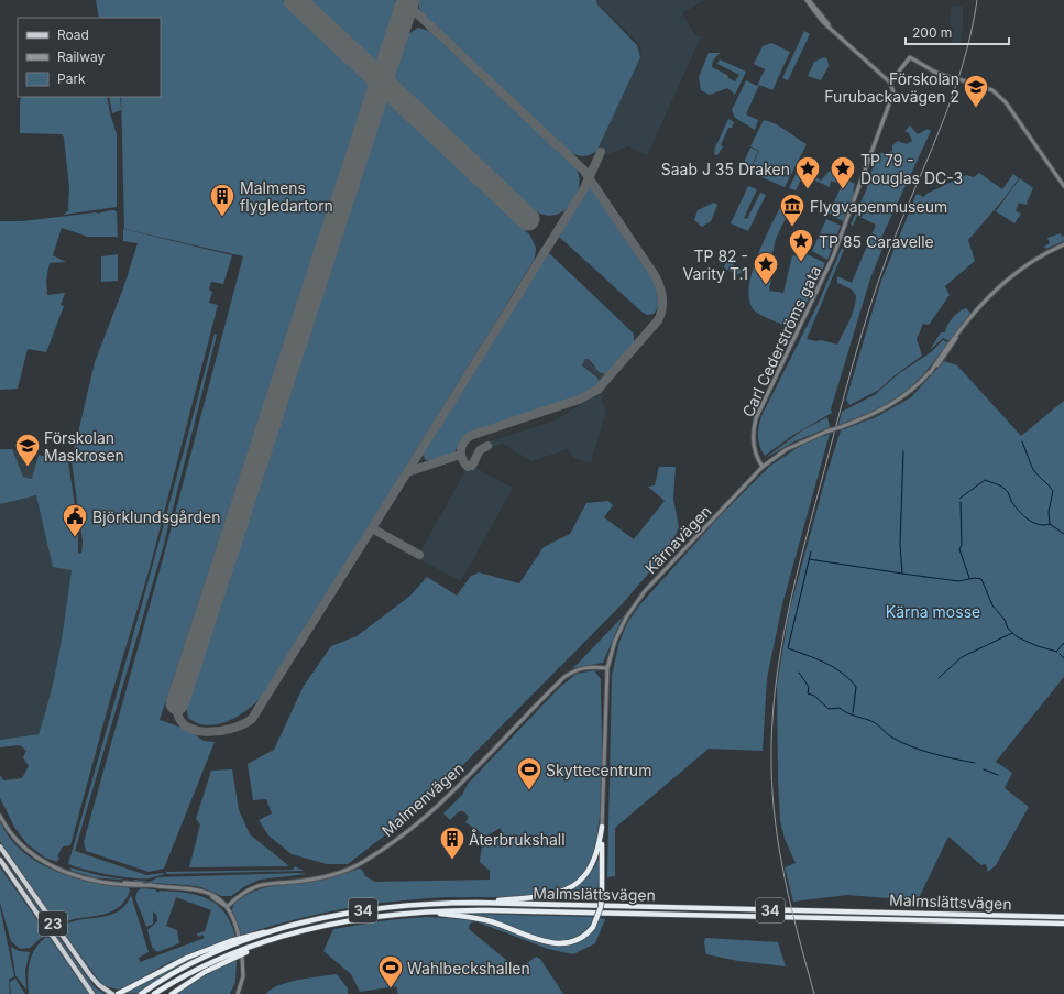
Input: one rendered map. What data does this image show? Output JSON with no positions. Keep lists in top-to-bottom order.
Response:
{
  "streets": {
    "highway": ["Malmslättsvägen", "34"],
    "main road": ["23"],
    "street": ["Carl Cederströms gata", "Kärnavägen", "Malmenvägen"]
  },
  "crossings": [
    ["Carl Cederströms gata", "Kärnavägen"],
    ["Kärnavägen", "Malmenvägen"],
    ["Malmslättsvägen", "34"]
  ],
  "parks": ["Kärna mosse"],
  "places": {
    "school or university": ["Förskolan Furubackavägen 2", "Förskolan Maskrosen"],
    "place": [
      "Saab J 35 Draken",
      "TP 79 - Douglas DC-3",
      "TP 85 Caravelle",
      "TP 82 - Varity T.1"
    ],
    "building": ["Malmens flygledartorn", "Återbrukshall"],
    "museum": ["Flygvapenmuseum"],
    "public building": ["Björklundsgården"],
    "sports": ["Skyttecentrum", "Wahlbeckshallen"]
  },
  "legend": ["Road", "Railway", "Park"],
  "scale_bar": "200 m"
}
